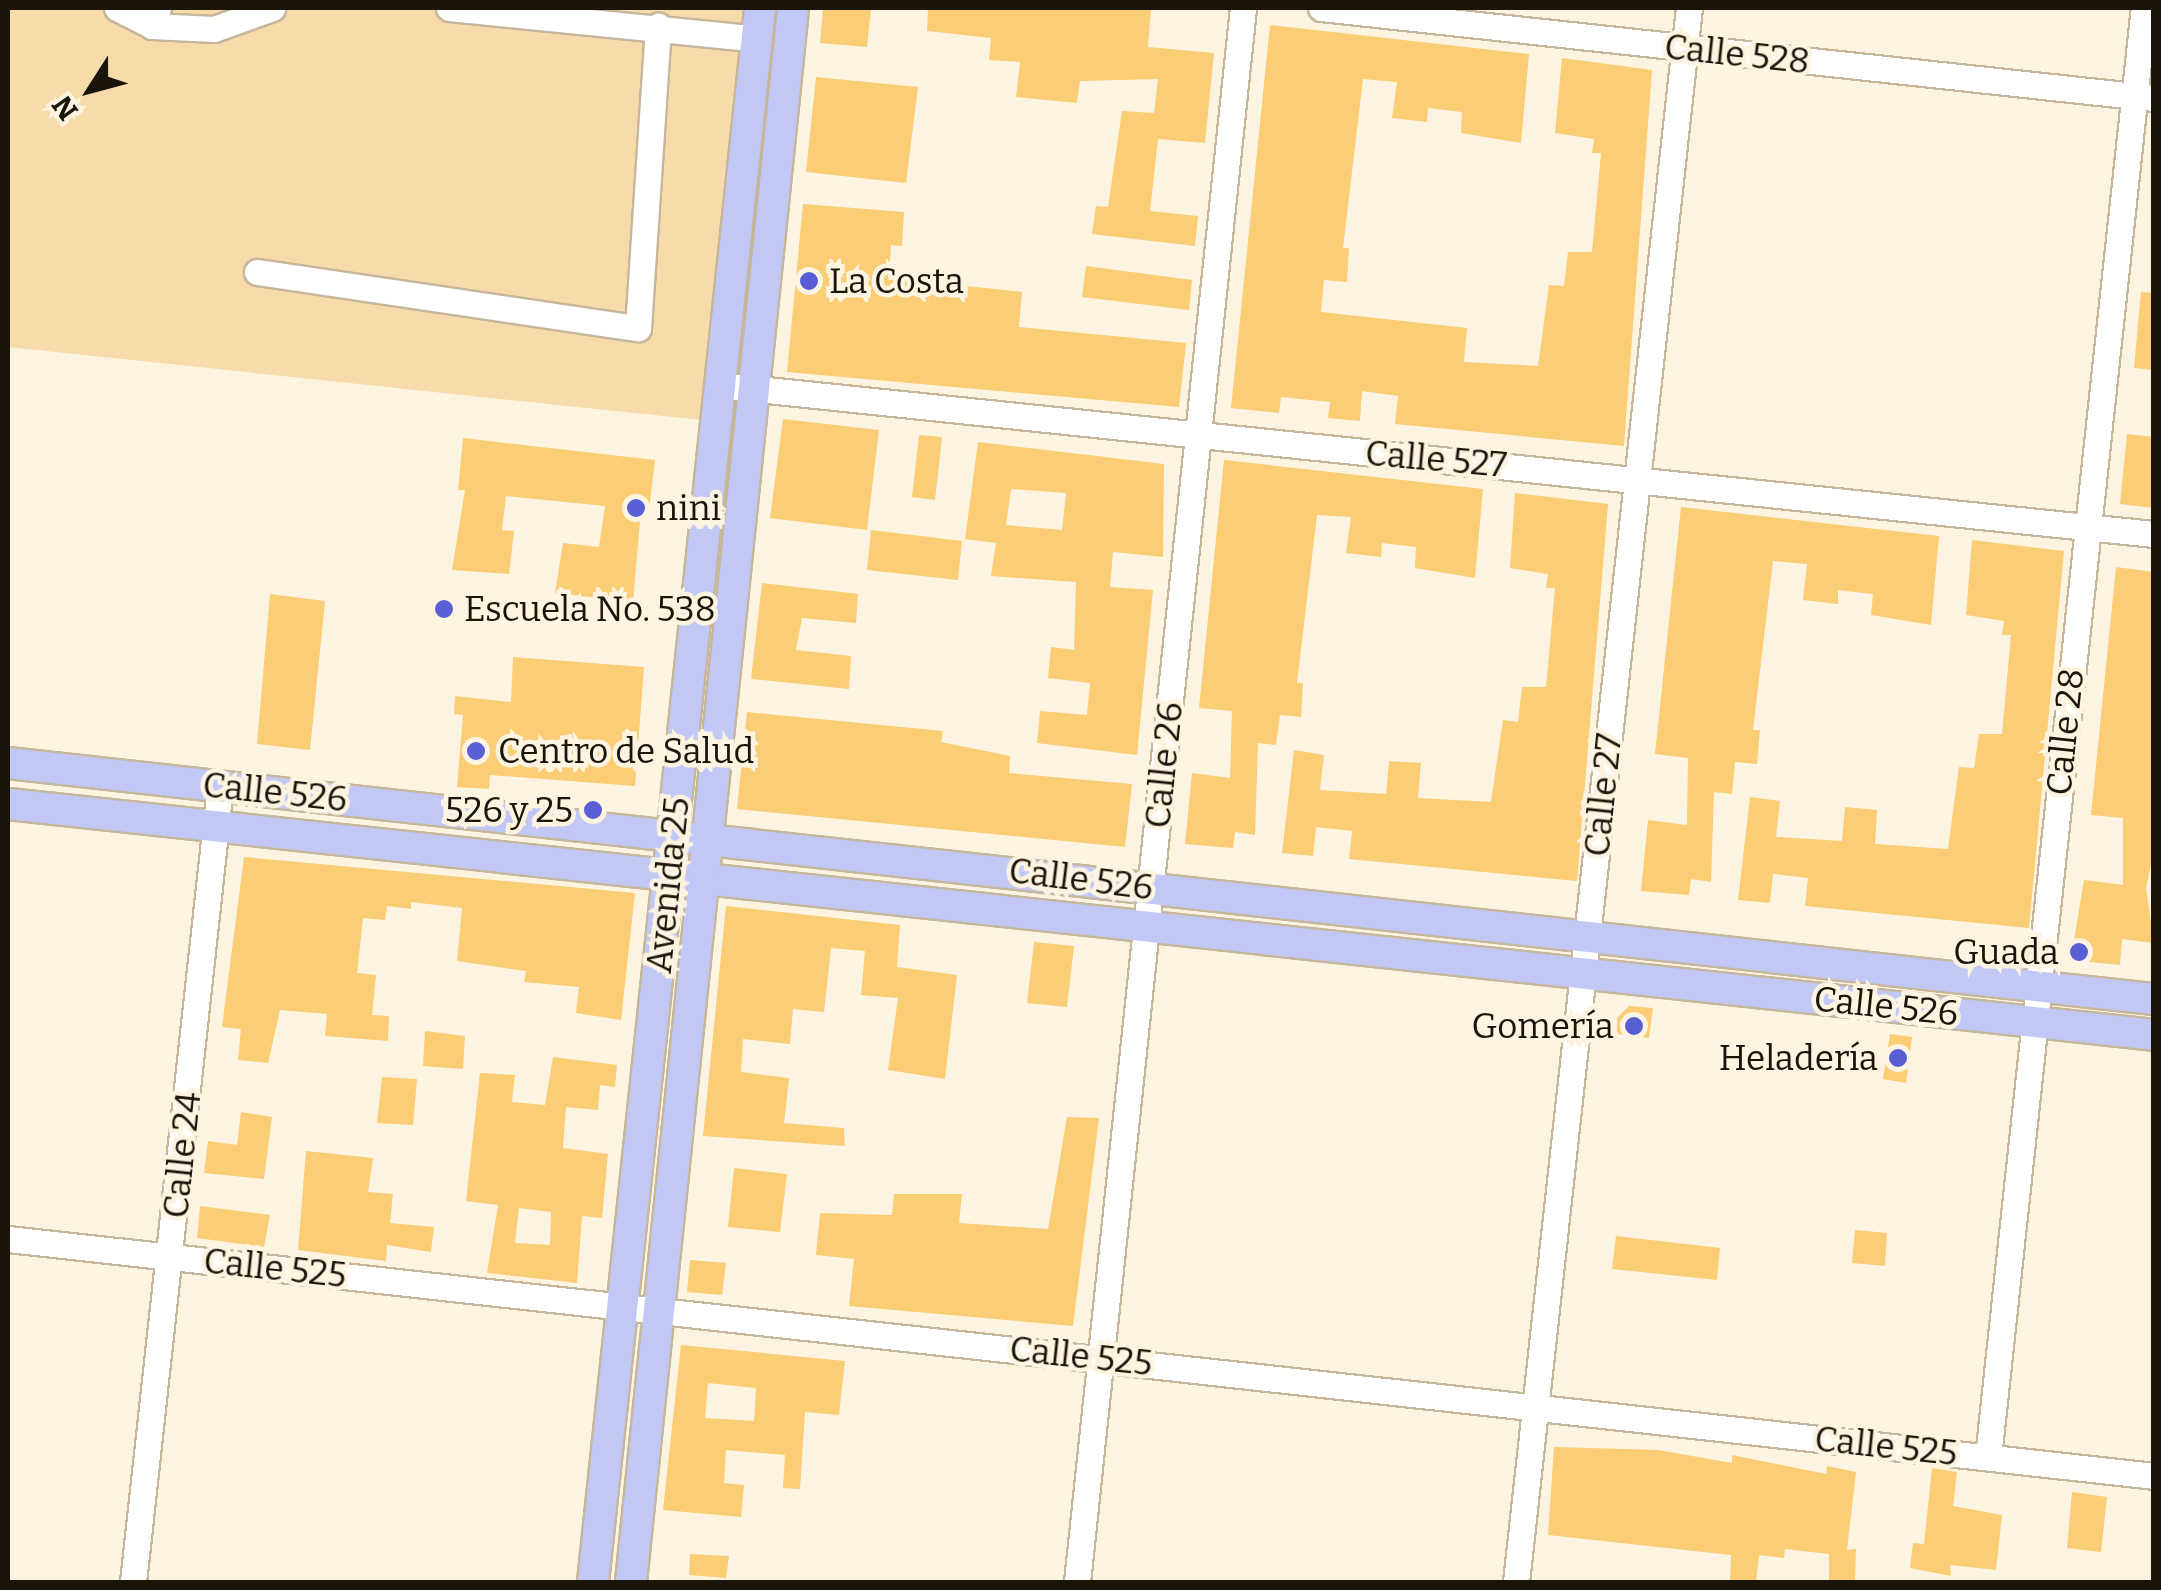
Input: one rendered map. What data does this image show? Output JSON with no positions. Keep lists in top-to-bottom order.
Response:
{
  "streets": {
    "main road": ["Calle 526", "Avenida 25"],
    "street": [
      "Calle 528",
      "Calle 527",
      "Calle 28",
      "Calle 26",
      "Calle 27",
      "Calle 24",
      "Calle 525"
    ]
  },
  "crossings": [
    ["Calle 528", "Calle 28"],
    ["Calle 528", "Calle 27"],
    ["Calle 527", "Calle 28"],
    ["Calle 527", "Calle 26"],
    ["Calle 527", "Calle 27"],
    ["Calle 527", "Avenida 25"],
    ["Calle 28", "Calle 526"],
    ["Calle 28", "Calle 525"],
    ["Calle 26", "Calle 526"],
    ["Calle 26", "Calle 525"],
    ["Calle 526", "Calle 27"],
    ["Calle 526", "Avenida 25"],
    ["Calle 526", "Calle 24"],
    ["Calle 27", "Calle 525"],
    ["Avenida 25", "Calle 525"],
    ["Calle 24", "Calle 525"]
  ],
  "places": [
    "La Costa",
    "nini",
    "Escuela No. 538",
    "Centro de Salud",
    "526 y 25",
    "Guada",
    "Gomería",
    "Heladería"
  ],
  "north": "bottom left"
}
